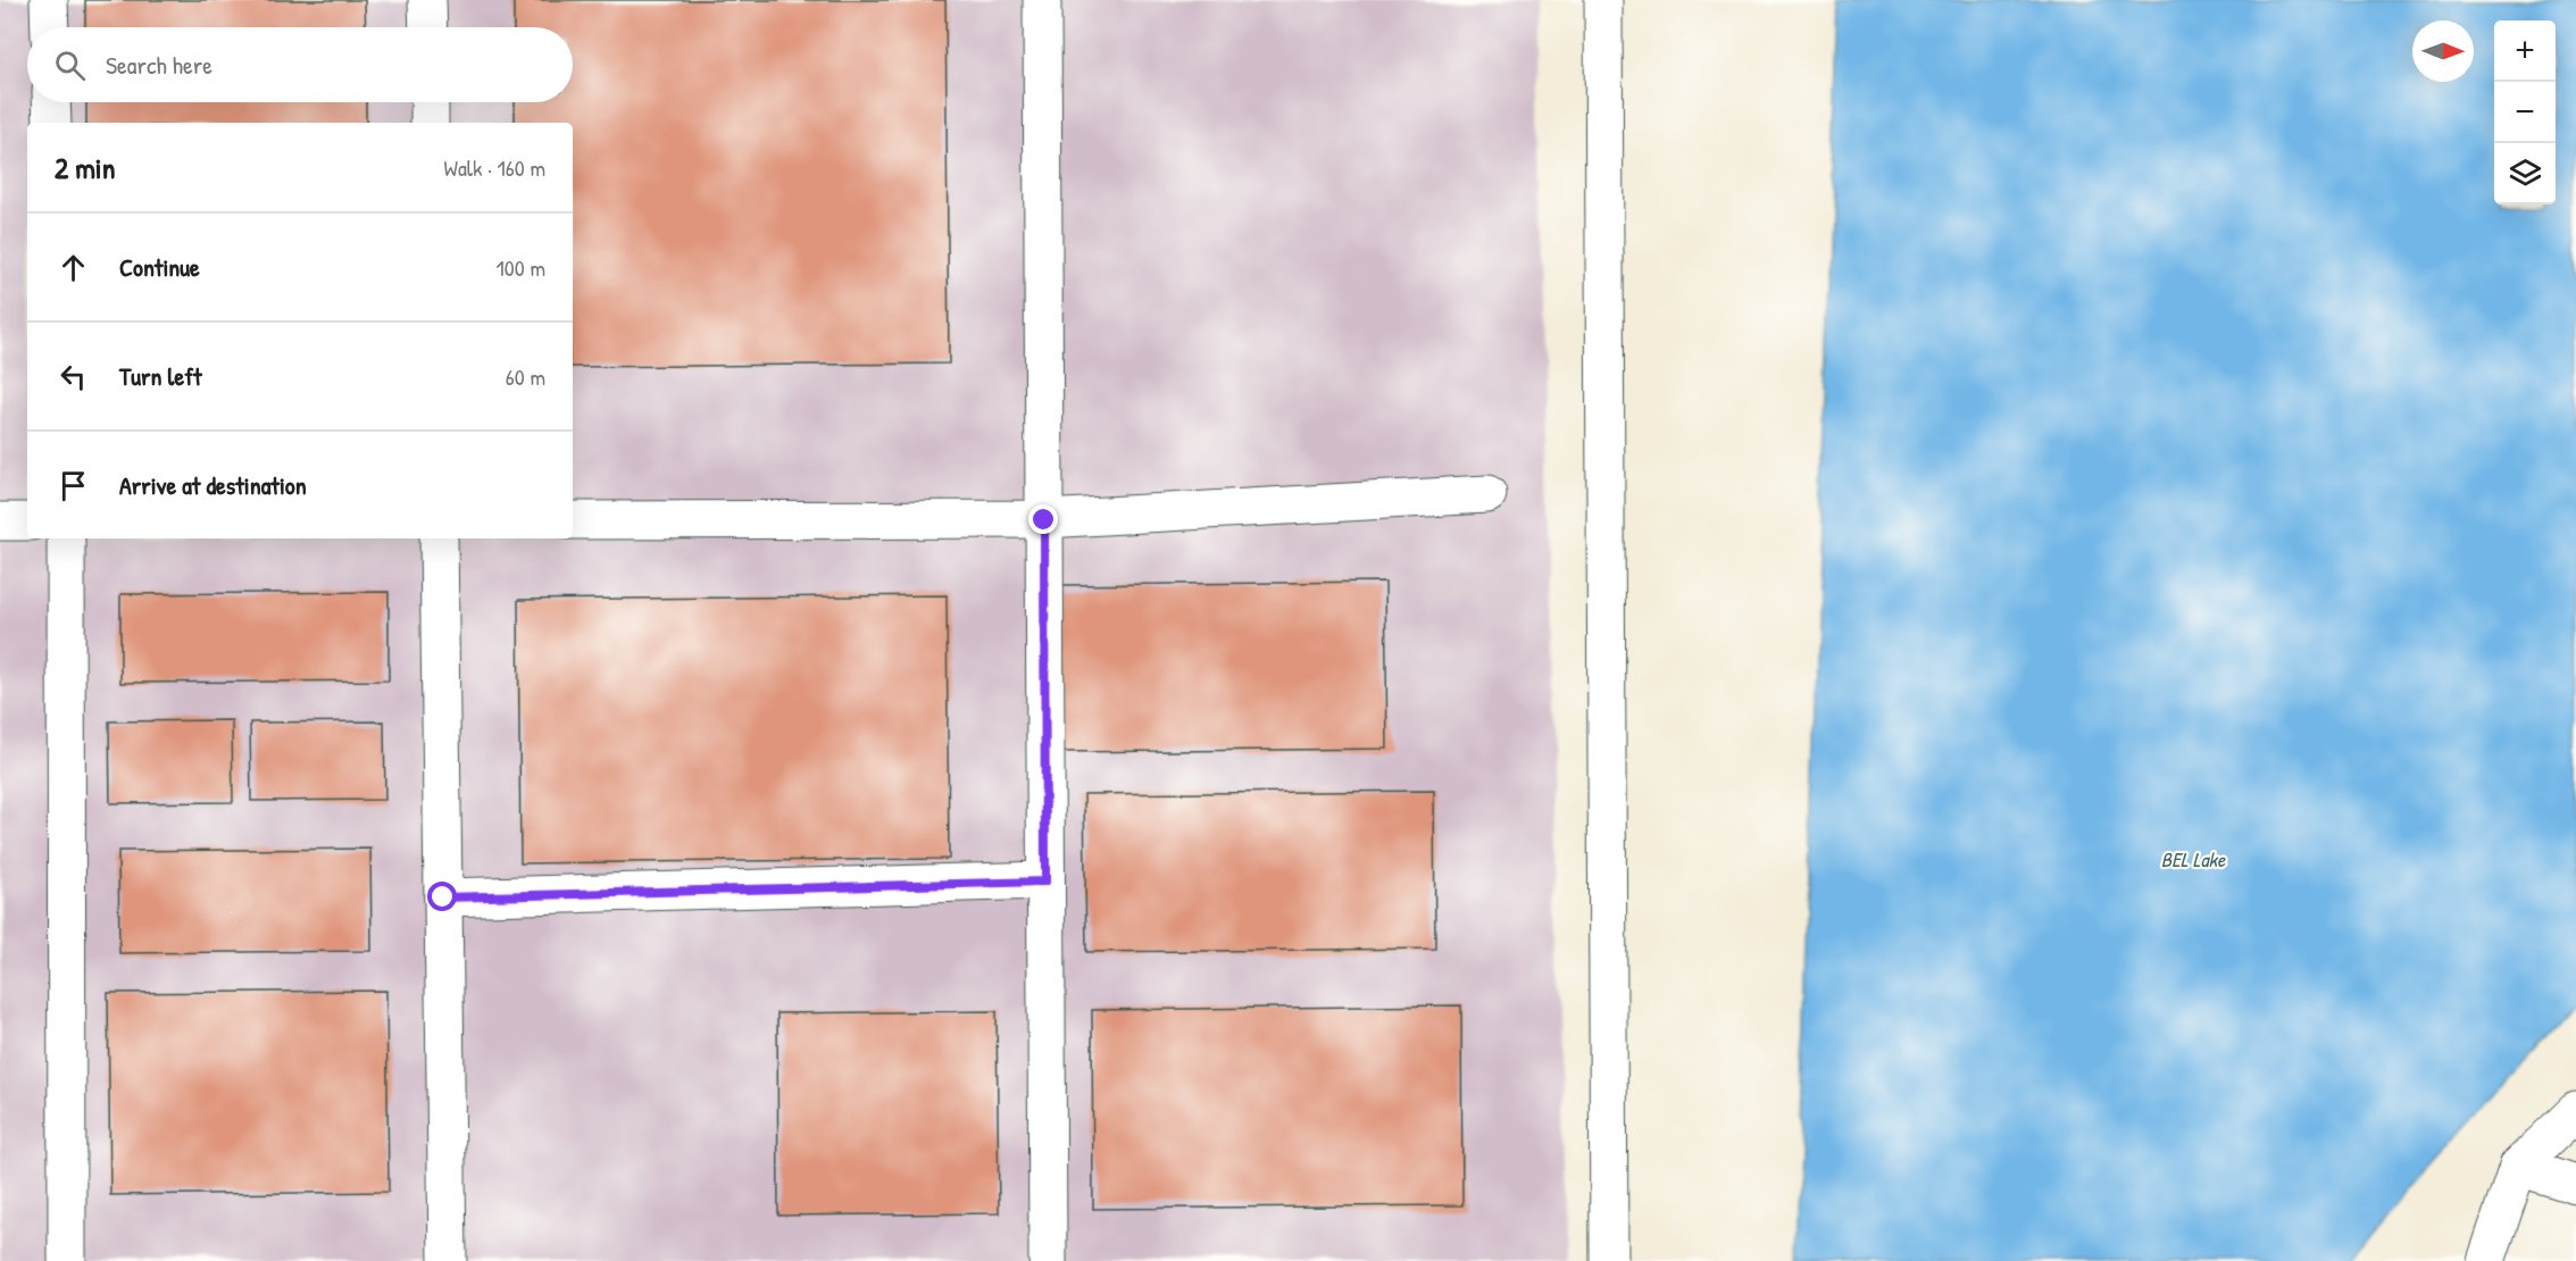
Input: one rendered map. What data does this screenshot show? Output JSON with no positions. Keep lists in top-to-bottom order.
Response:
{
  "water": ["BEL Lake"],
  "north": "right",
  "page": {
    "map_buttons": ["+", "−"],
    "search": "Search here",
    "heading": ["2 min", "Walk · 160 m"],
    "list": [
      ["Continue", "100 m"],
      ["Turn left", "60 m"],
      "Arrive at destination"
    ]
  }
}
